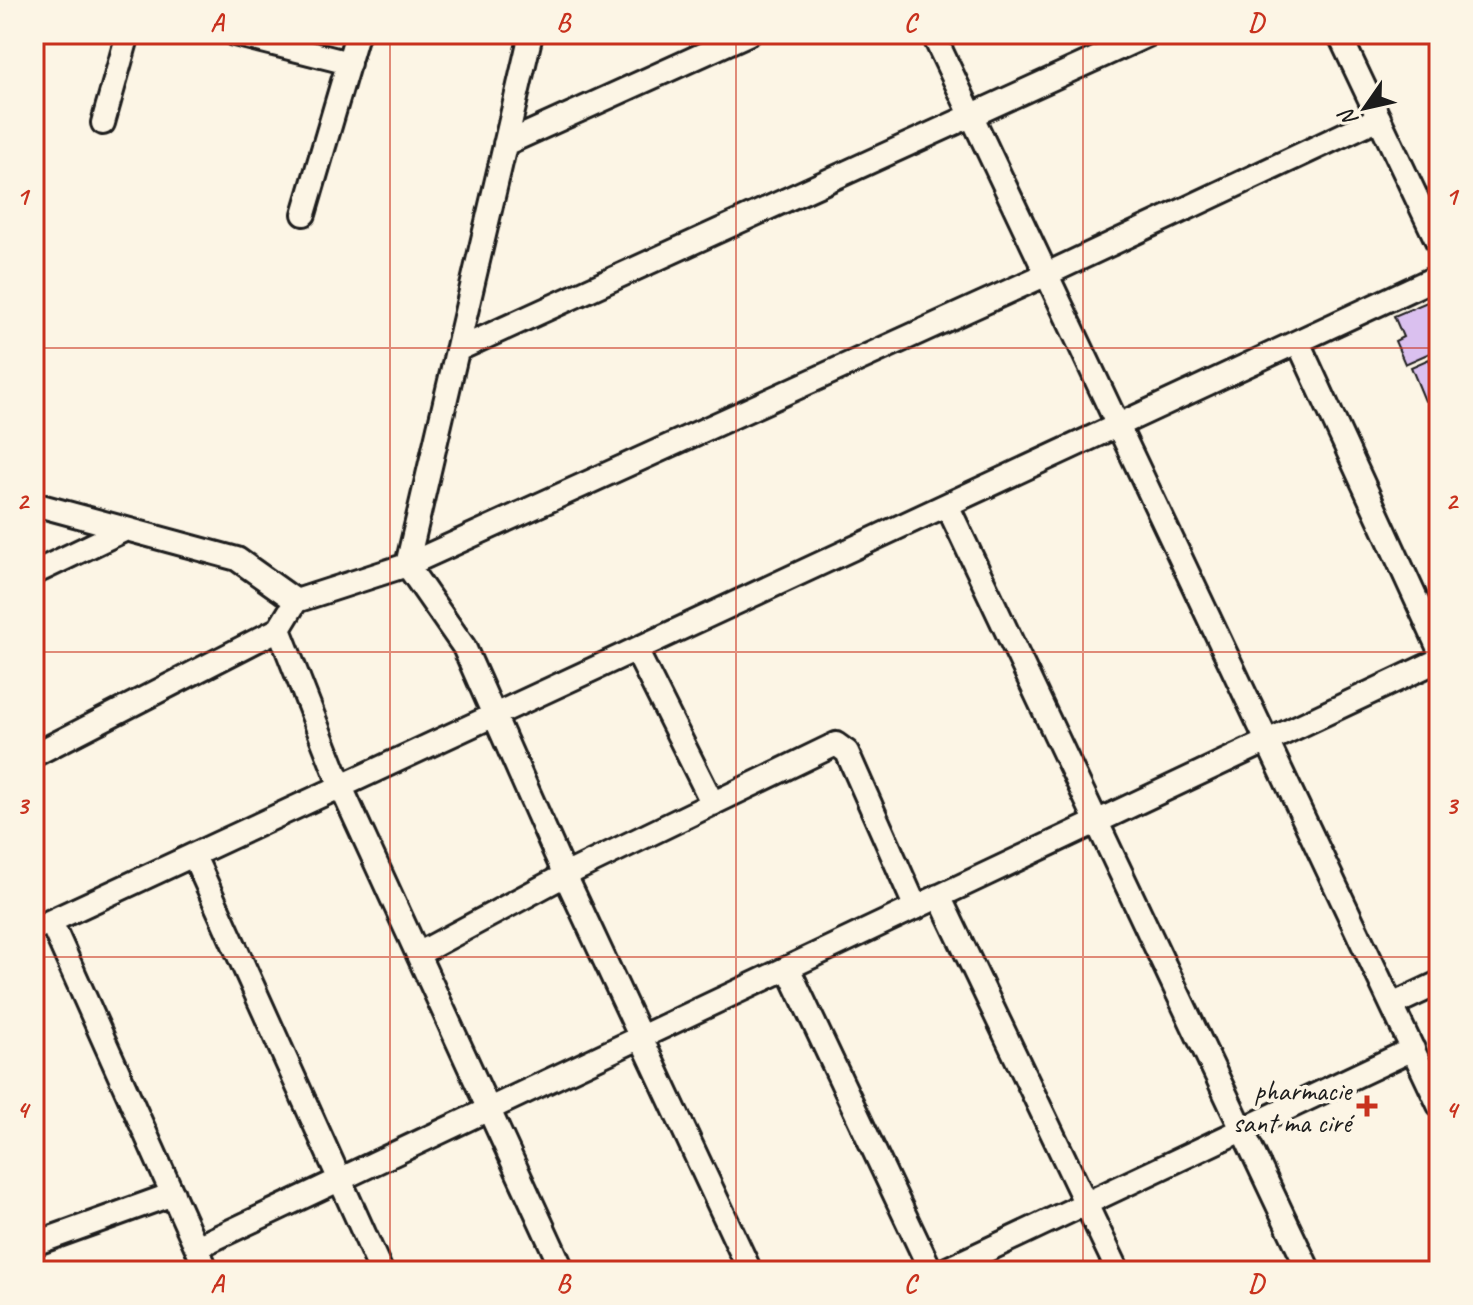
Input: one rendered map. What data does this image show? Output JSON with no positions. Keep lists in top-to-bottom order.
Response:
{
  "places": {
    "health": ["pharmacie sant ma ciré"]
  },
  "north": "bottom left",
  "grid": {
    "columns": [
      "A",
      "B",
      "C",
      "D"
    ],
    "rows": [
      "1",
      "2",
      "3",
      "4"
    ]
  }
}
